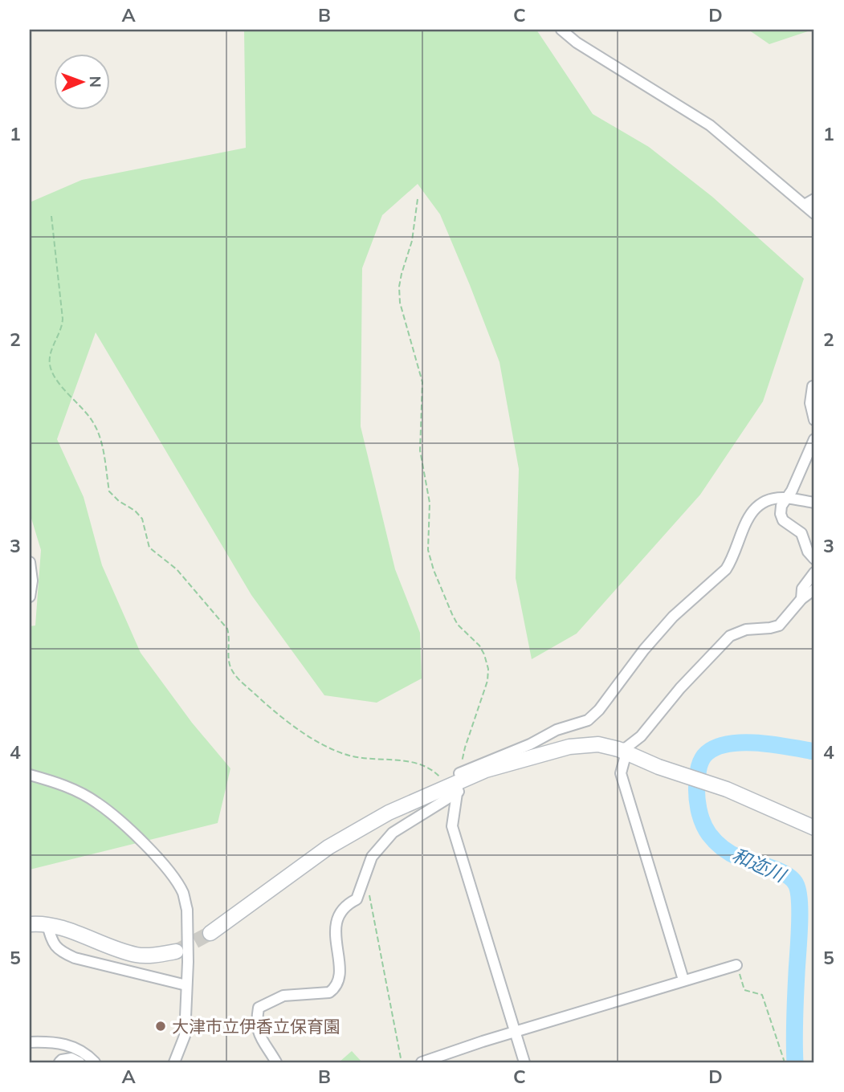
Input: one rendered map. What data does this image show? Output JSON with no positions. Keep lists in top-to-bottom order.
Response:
{
  "water": ["和迩川"],
  "places": ["大津市立伊香立保育園"],
  "north": "right",
  "grid": {
    "columns": [
      "A",
      "B",
      "C",
      "D"
    ],
    "rows": [
      "1",
      "2",
      "3",
      "4",
      "5"
    ]
  }
}
